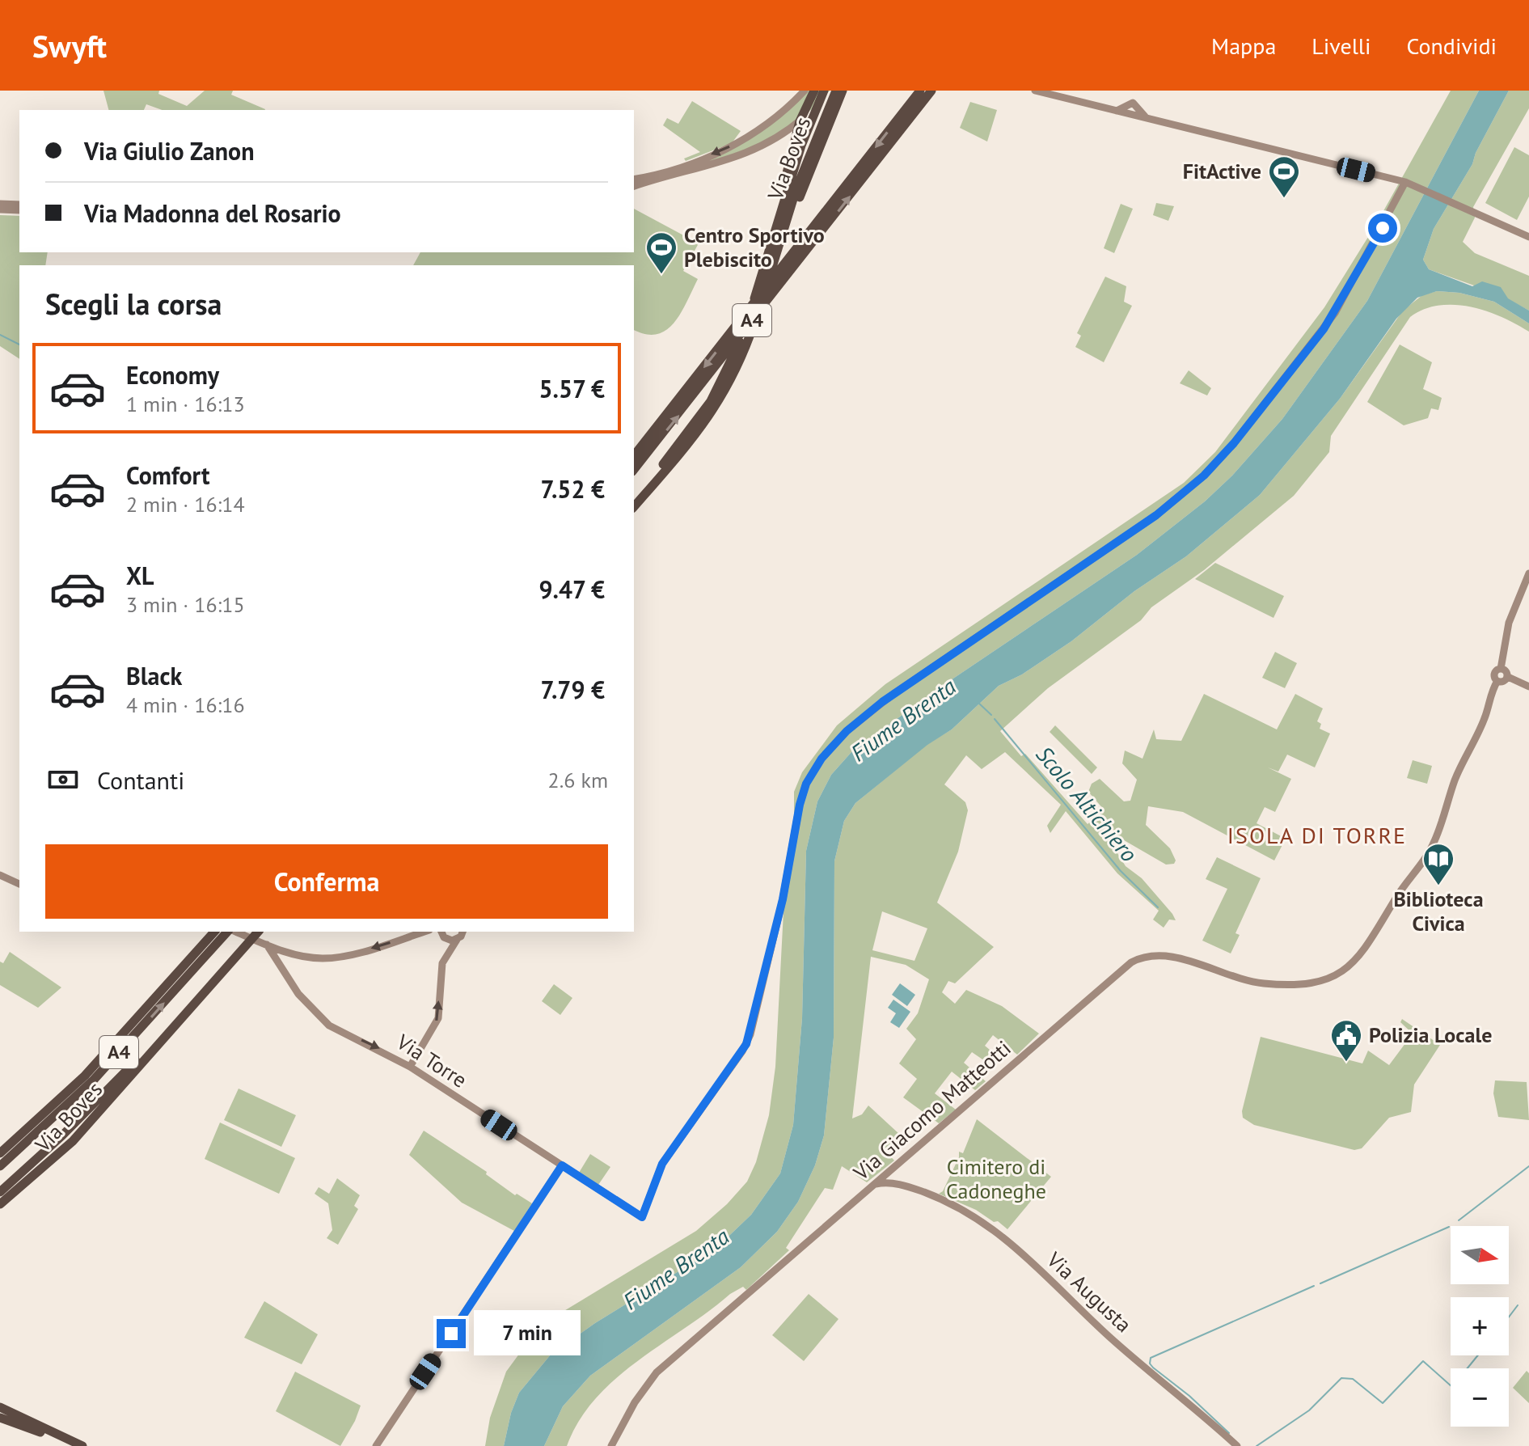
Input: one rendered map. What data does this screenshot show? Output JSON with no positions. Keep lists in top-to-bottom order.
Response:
{
  "streets": {
    "highway": ["Via Boves", "A4"],
    "street": ["Via Torre", "Via Giacomo Matteotti", "Via Augusta"]
  },
  "crossings": [
    ["Via Giacomo Matteotti", "Via Augusta"]
  ],
  "districts": ["ISOLA DI TORRE"],
  "water": ["Fiume Brenta", "Scolo Altichiero"],
  "parks": ["Cimitero di Cadoneghe"],
  "places": {
    "sports": ["FitActive", "Centro Sportivo Plebiscito"],
    "library": ["Biblioteca Civica"],
    "public building": ["Polizia Locale"]
  },
  "north": "right",
  "page": {
    "header": "Swyft",
    "nav": ["Mappa", "Livelli", "Condividi"],
    "banner": ["Via Giulio Zanon", "Via Madonna del Rosario"],
    "heading": "Scegli la corsa",
    "list": [
      {
        "name": "Economy",
        "note": "1 min · 16:13",
        "value": "5.57 €"
      },
      {
        "name": "Comfort",
        "note": "2 min · 16:14",
        "value": "7.52 €"
      },
      {
        "name": "XL",
        "note": "3 min · 16:15",
        "value": "9.47 €"
      },
      {
        "name": "Black",
        "note": "4 min · 16:16",
        "value": "7.79 €"
      }
    ],
    "pay": ["Contanti", "2.6 km"],
    "buttons": "Conferma",
    "map_buttons": ["+", "−"],
    "bubble": "7 min"
  }
}
